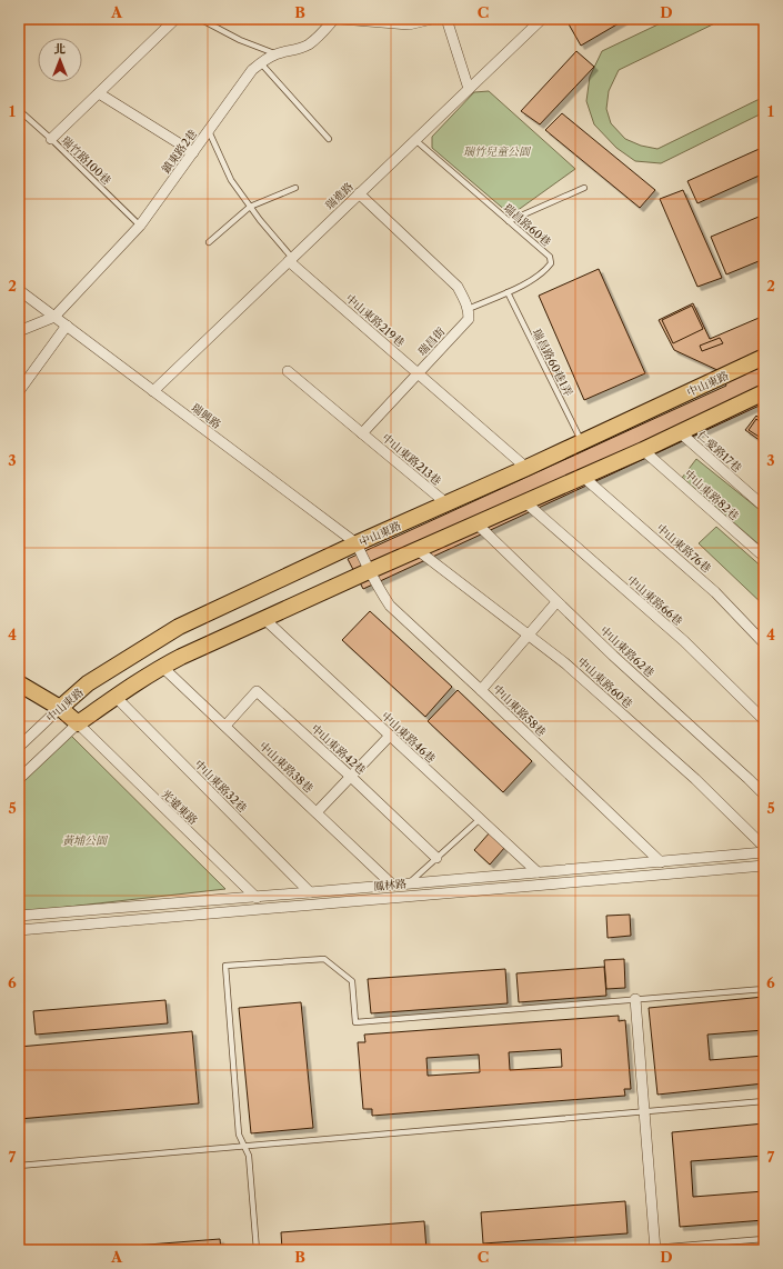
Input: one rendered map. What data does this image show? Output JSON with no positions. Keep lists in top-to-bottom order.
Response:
{
  "streets": {
    "main road": ["中山東路"],
    "street": [
      "鎮東路2巷",
      "瑞進路",
      "中山東路219巷",
      "瑞昌街",
      "瑞興路",
      "仁愛路17巷",
      "中山東路213巷",
      "中山東路82巷",
      "中山東路76巷",
      "中山東路66巷",
      "中山東路62巷",
      "中山東路60巷",
      "中山東路58巷",
      "中山東路46巷",
      "中山東路42巷",
      "中山東路38巷",
      "中山東路32巷",
      "光遠東路",
      "鳳林路"
    ],
    "lane": ["瑞竹路100巷", "瑞昌路60巷", "瑞昌路60巷1弄"]
  },
  "crossings": [
    ["鎮東路2巷", "瑞竹路100巷"],
    ["鎮東路2巷", "瑞興路"],
    ["瑞進路", "瑞昌路60巷"],
    ["瑞進路", "中山東路219巷"],
    ["瑞進路", "瑞興路"],
    ["瑞昌路60巷", "瑞昌街"],
    ["瑞昌路60巷", "瑞昌路60巷1弄"],
    ["中山東路219巷", "瑞昌街"],
    ["中山東路219巷", "中山東路"],
    ["瑞昌街", "中山東路213巷"],
    ["瑞昌路60巷1弄", "中山東路"],
    ["中山東路", "瑞興路"],
    ["中山東路", "仁愛路17巷"],
    ["中山東路", "中山東路213巷"],
    ["中山東路", "中山東路82巷"],
    ["中山東路", "中山東路76巷"],
    ["中山東路", "中山東路66巷"],
    ["中山東路", "中山東路62巷"],
    ["中山東路", "中山東路60巷"],
    ["中山東路", "中山東路58巷"],
    ["中山東路", "中山東路46巷"],
    ["中山東路", "中山東路38巷"],
    ["中山東路", "中山東路32巷"],
    ["中山東路", "光遠東路"],
    ["瑞興路", "中山東路58巷"],
    ["中山東路58巷", "鳳林路"],
    ["中山東路46巷", "鳳林路"],
    ["中山東路42巷", "中山東路38巷"],
    ["中山東路38巷", "鳳林路"],
    ["中山東路32巷", "鳳林路"],
    ["光遠東路", "鳳林路"]
  ],
  "parks": ["瑞竹兒童公園", "黃埔公園"],
  "north": "top",
  "grid": {
    "columns": [
      "A",
      "B",
      "C",
      "D"
    ],
    "rows": [
      "1",
      "2",
      "3",
      "4",
      "5",
      "6",
      "7"
    ]
  }
}
